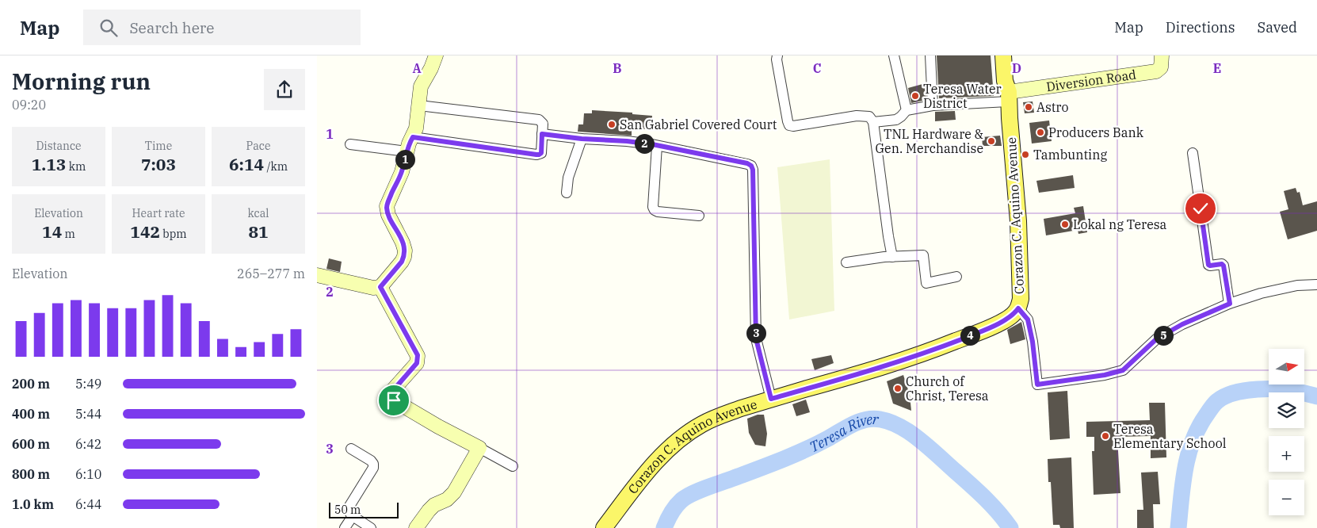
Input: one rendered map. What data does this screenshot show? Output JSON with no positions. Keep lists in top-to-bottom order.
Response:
{
  "streets": {
    "main road": ["Corazon C. Aquino Avenue"],
    "street": ["Diversion Road"]
  },
  "crossings": [
    ["Diversion Road", "Corazon C. Aquino Avenue"]
  ],
  "water": ["Teresa River"],
  "places": [
    "Teresa Water District",
    "Astro",
    "San Gabriel Covered Court",
    "Producers Bank",
    "TNL Hardware & Gen. Merchandise",
    "Tambunting",
    "Lokal ng Teresa",
    "Church of Christ, Teresa",
    "Teresa Elementary School"
  ],
  "scale_bar": "50 m",
  "north": "right",
  "page": {
    "header": "Map",
    "search": "Search here",
    "nav": ["Map", "Directions", "Saved"],
    "heading": ["Morning run", "09:20"],
    "stats": [
      ["Distance", "1.13 km"],
      ["Time", "7:03"],
      ["Pace", "6:14 /km"],
      ["Elevation", "14 m"],
      ["Heart rate", "142 bpm"],
      ["kcal", "81"]
    ],
    "pins": [
      "2",
      "1",
      "3",
      "4",
      "5"
    ],
    "chart": ["Elevation", "265–277 m"],
    "map_buttons": ["+", "−"],
    "list": [
      {
        "name": "200 m",
        "note": "5:49"
      },
      {
        "name": "400 m",
        "note": "5:44"
      },
      {
        "name": "600 m",
        "note": "6:42"
      },
      {
        "name": "800 m",
        "note": "6:10"
      },
      {
        "name": "1.0 km",
        "note": "6:44"
      }
    ],
    "scale": "50 m"
  },
  "grid": {
    "columns": [
      "A",
      "B",
      "C",
      "D",
      "E"
    ],
    "rows": ["1", "2", "3"]
  }
}
